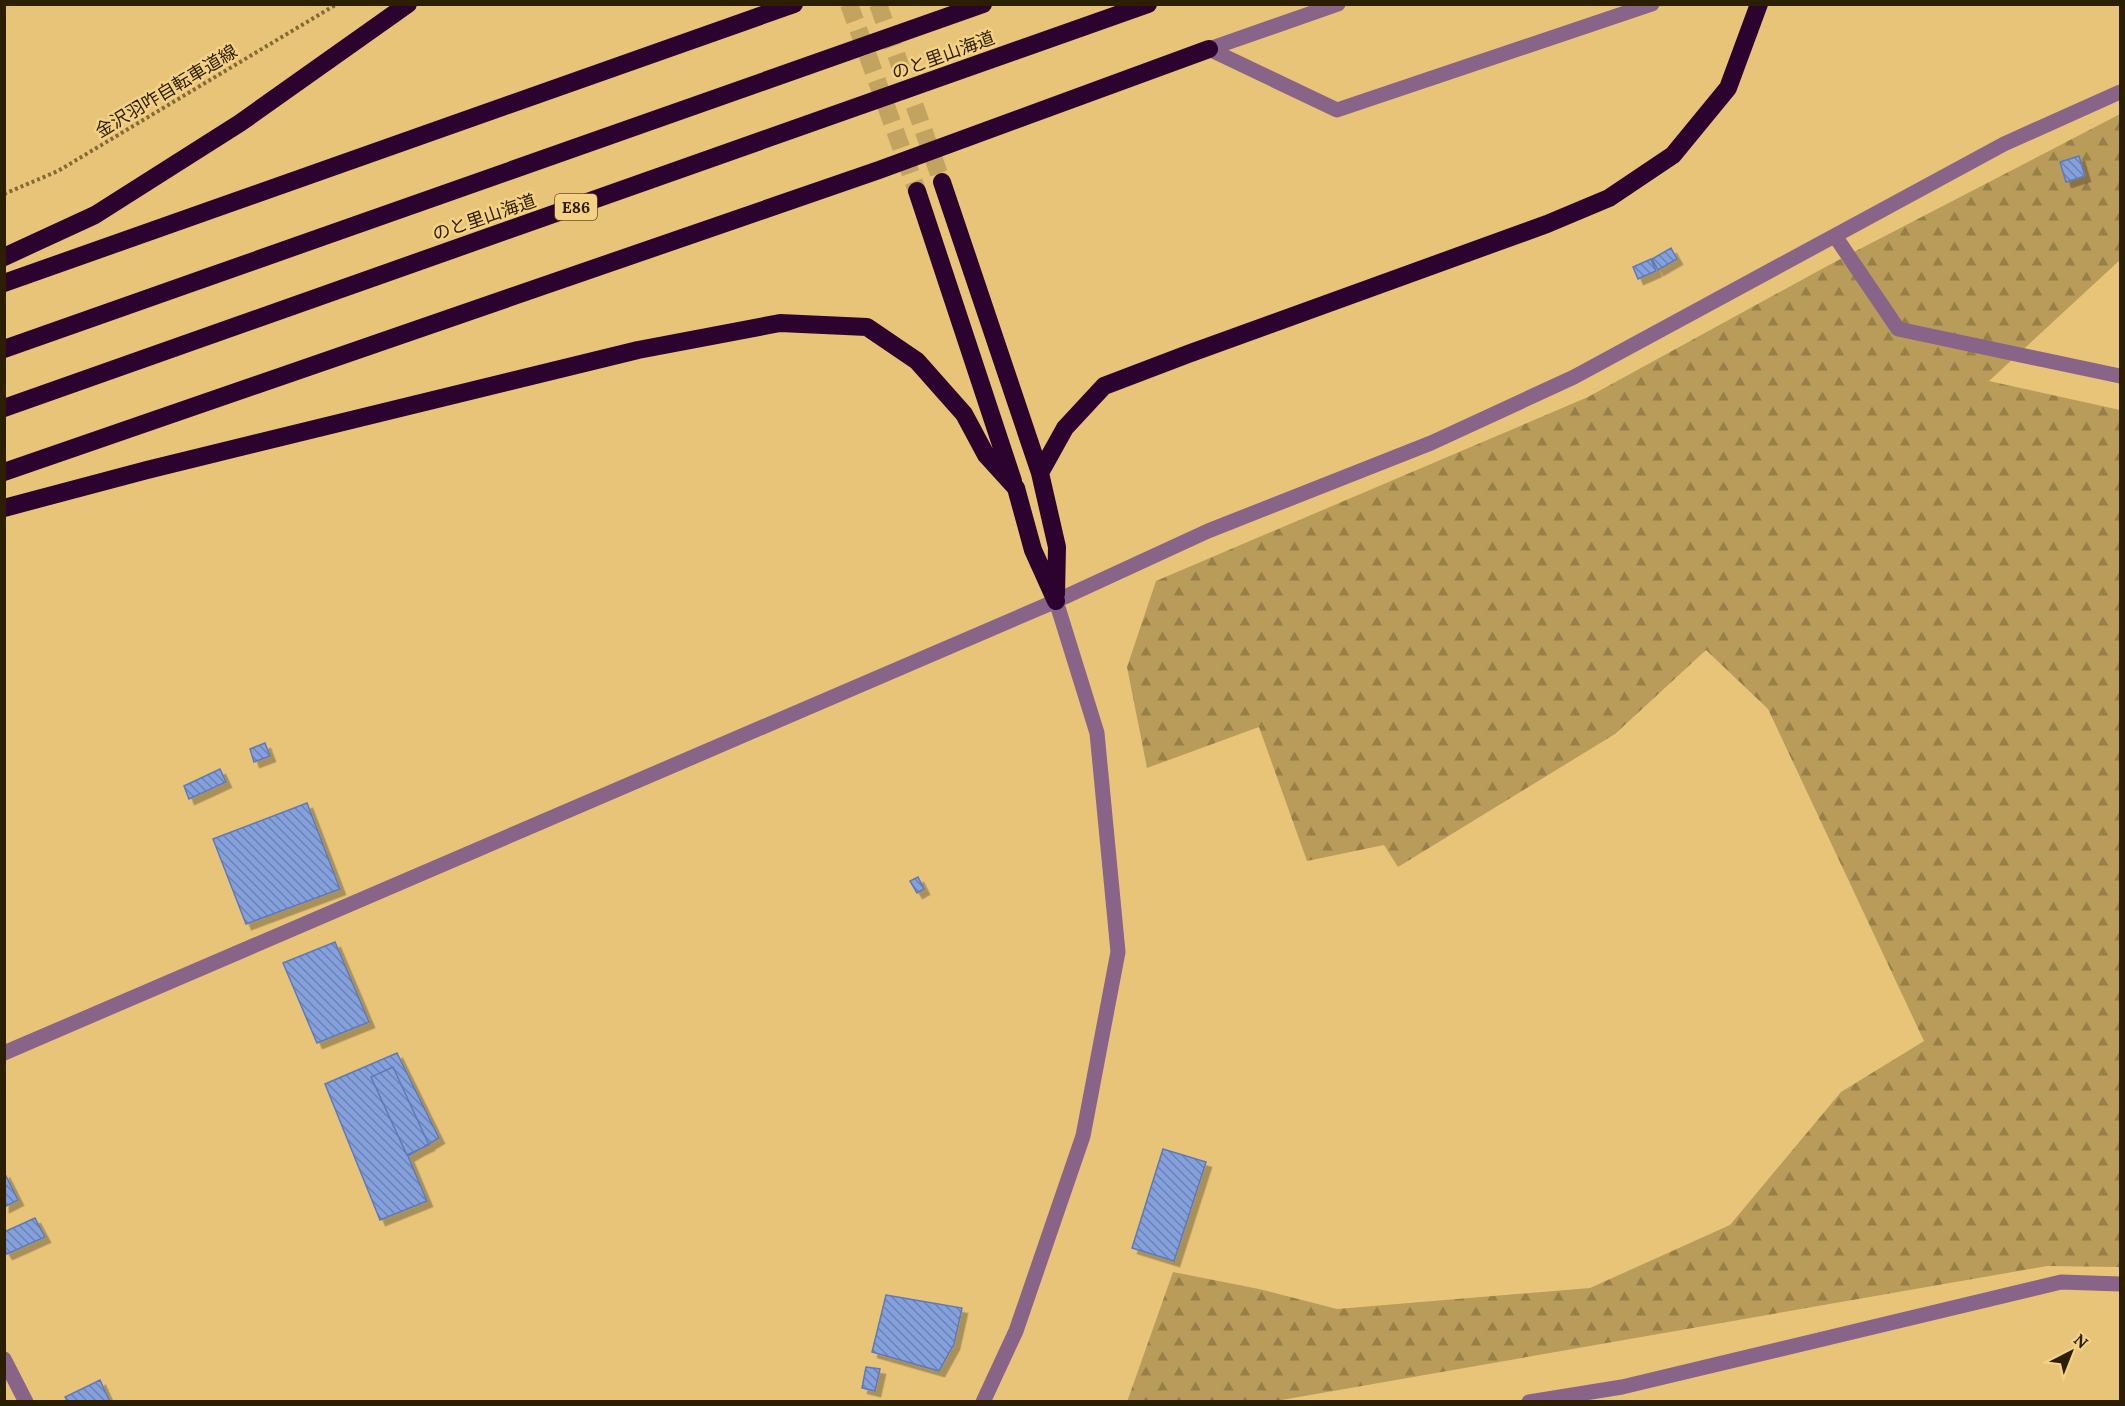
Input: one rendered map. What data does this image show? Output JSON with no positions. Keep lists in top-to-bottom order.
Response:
{
  "streets": {
    "highway": ["のと里山海道", "E86"],
    "path": ["金沢羽咋自転車道線"]
  },
  "north": "top right"
}
